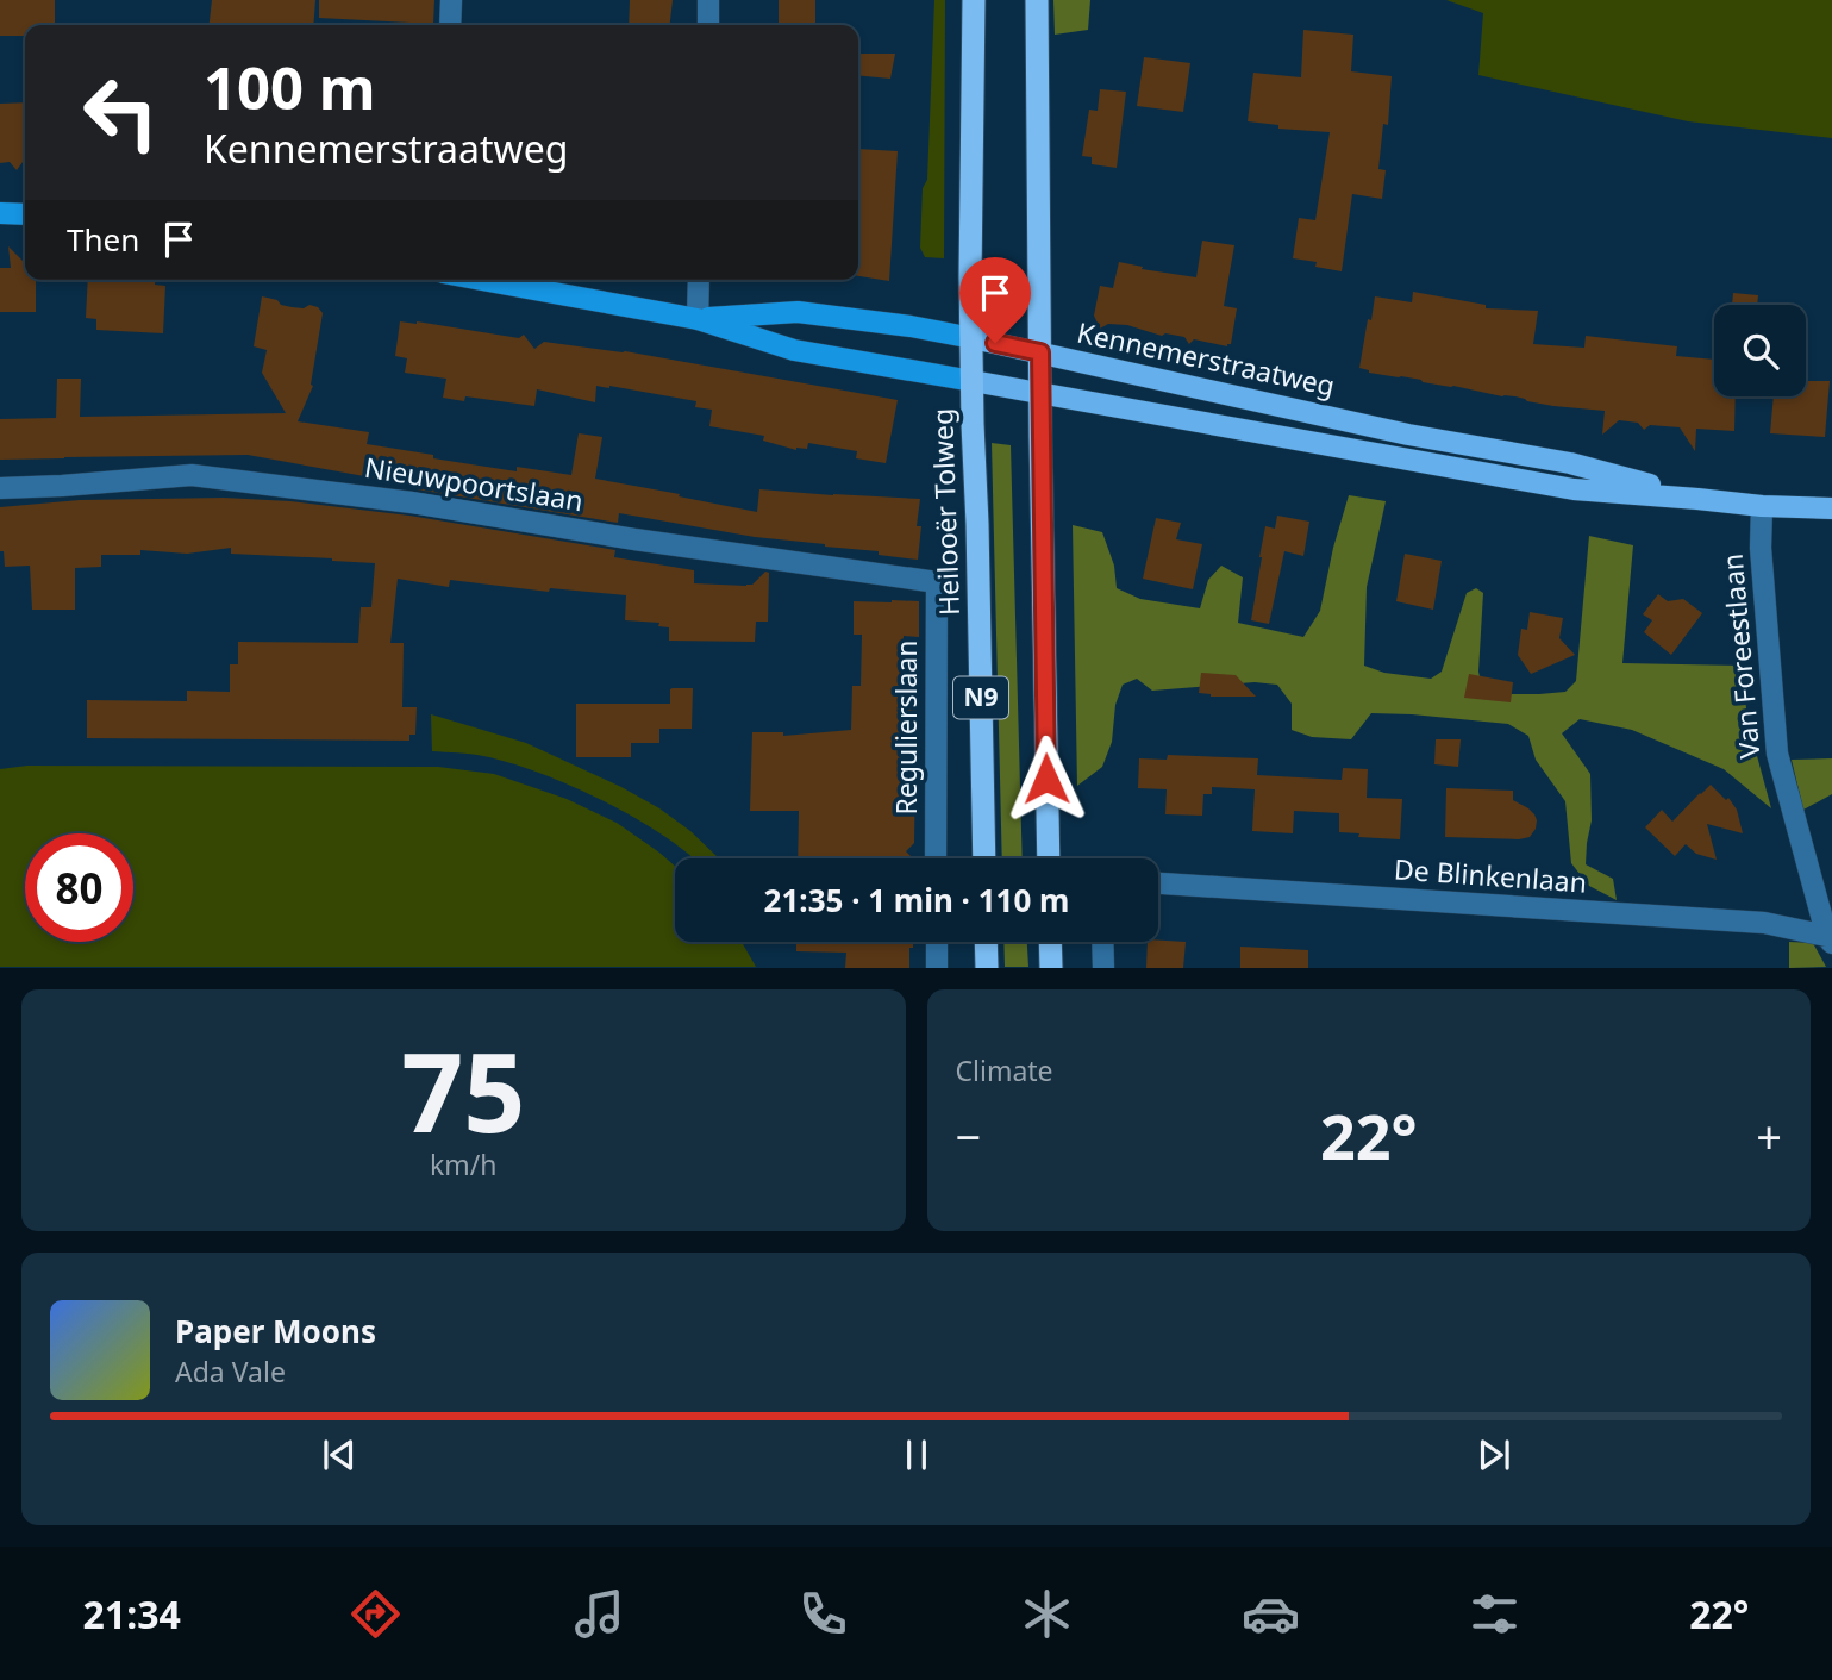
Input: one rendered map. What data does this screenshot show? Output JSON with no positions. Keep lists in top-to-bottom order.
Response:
{
  "streets": {
    "highway": ["Heilooër Tolweg", "N9"],
    "main road": ["Kennemerstraatweg"],
    "street": [
      "Nieuwpoortslaan",
      "Van Foreestlaan",
      "Regulierslaan",
      "De Blinkenlaan"
    ]
  },
  "crossings": [
    ["Kennemerstraatweg", "Heilooër Tolweg"],
    ["Kennemerstraatweg", "Van Foreestlaan"],
    ["Kennemerstraatweg", "N9"],
    ["Nieuwpoortslaan", "Regulierslaan"],
    ["Van Foreestlaan", "De Blinkenlaan"]
  ],
  "page": {
    "turn": ["100 m", "Kennemerstraatweg"],
    "then": "Then",
    "limit": "80",
    "trip": "21:35 · 1 min · 110 m",
    "tile": [
      ["75", "km/h"],
      "Climate"
    ],
    "heat": ["−", "22°", "+"],
    "song": ["Paper Moons", "Ada Vale"],
    "tabs": ["21:34", "22°"]
  }
}
